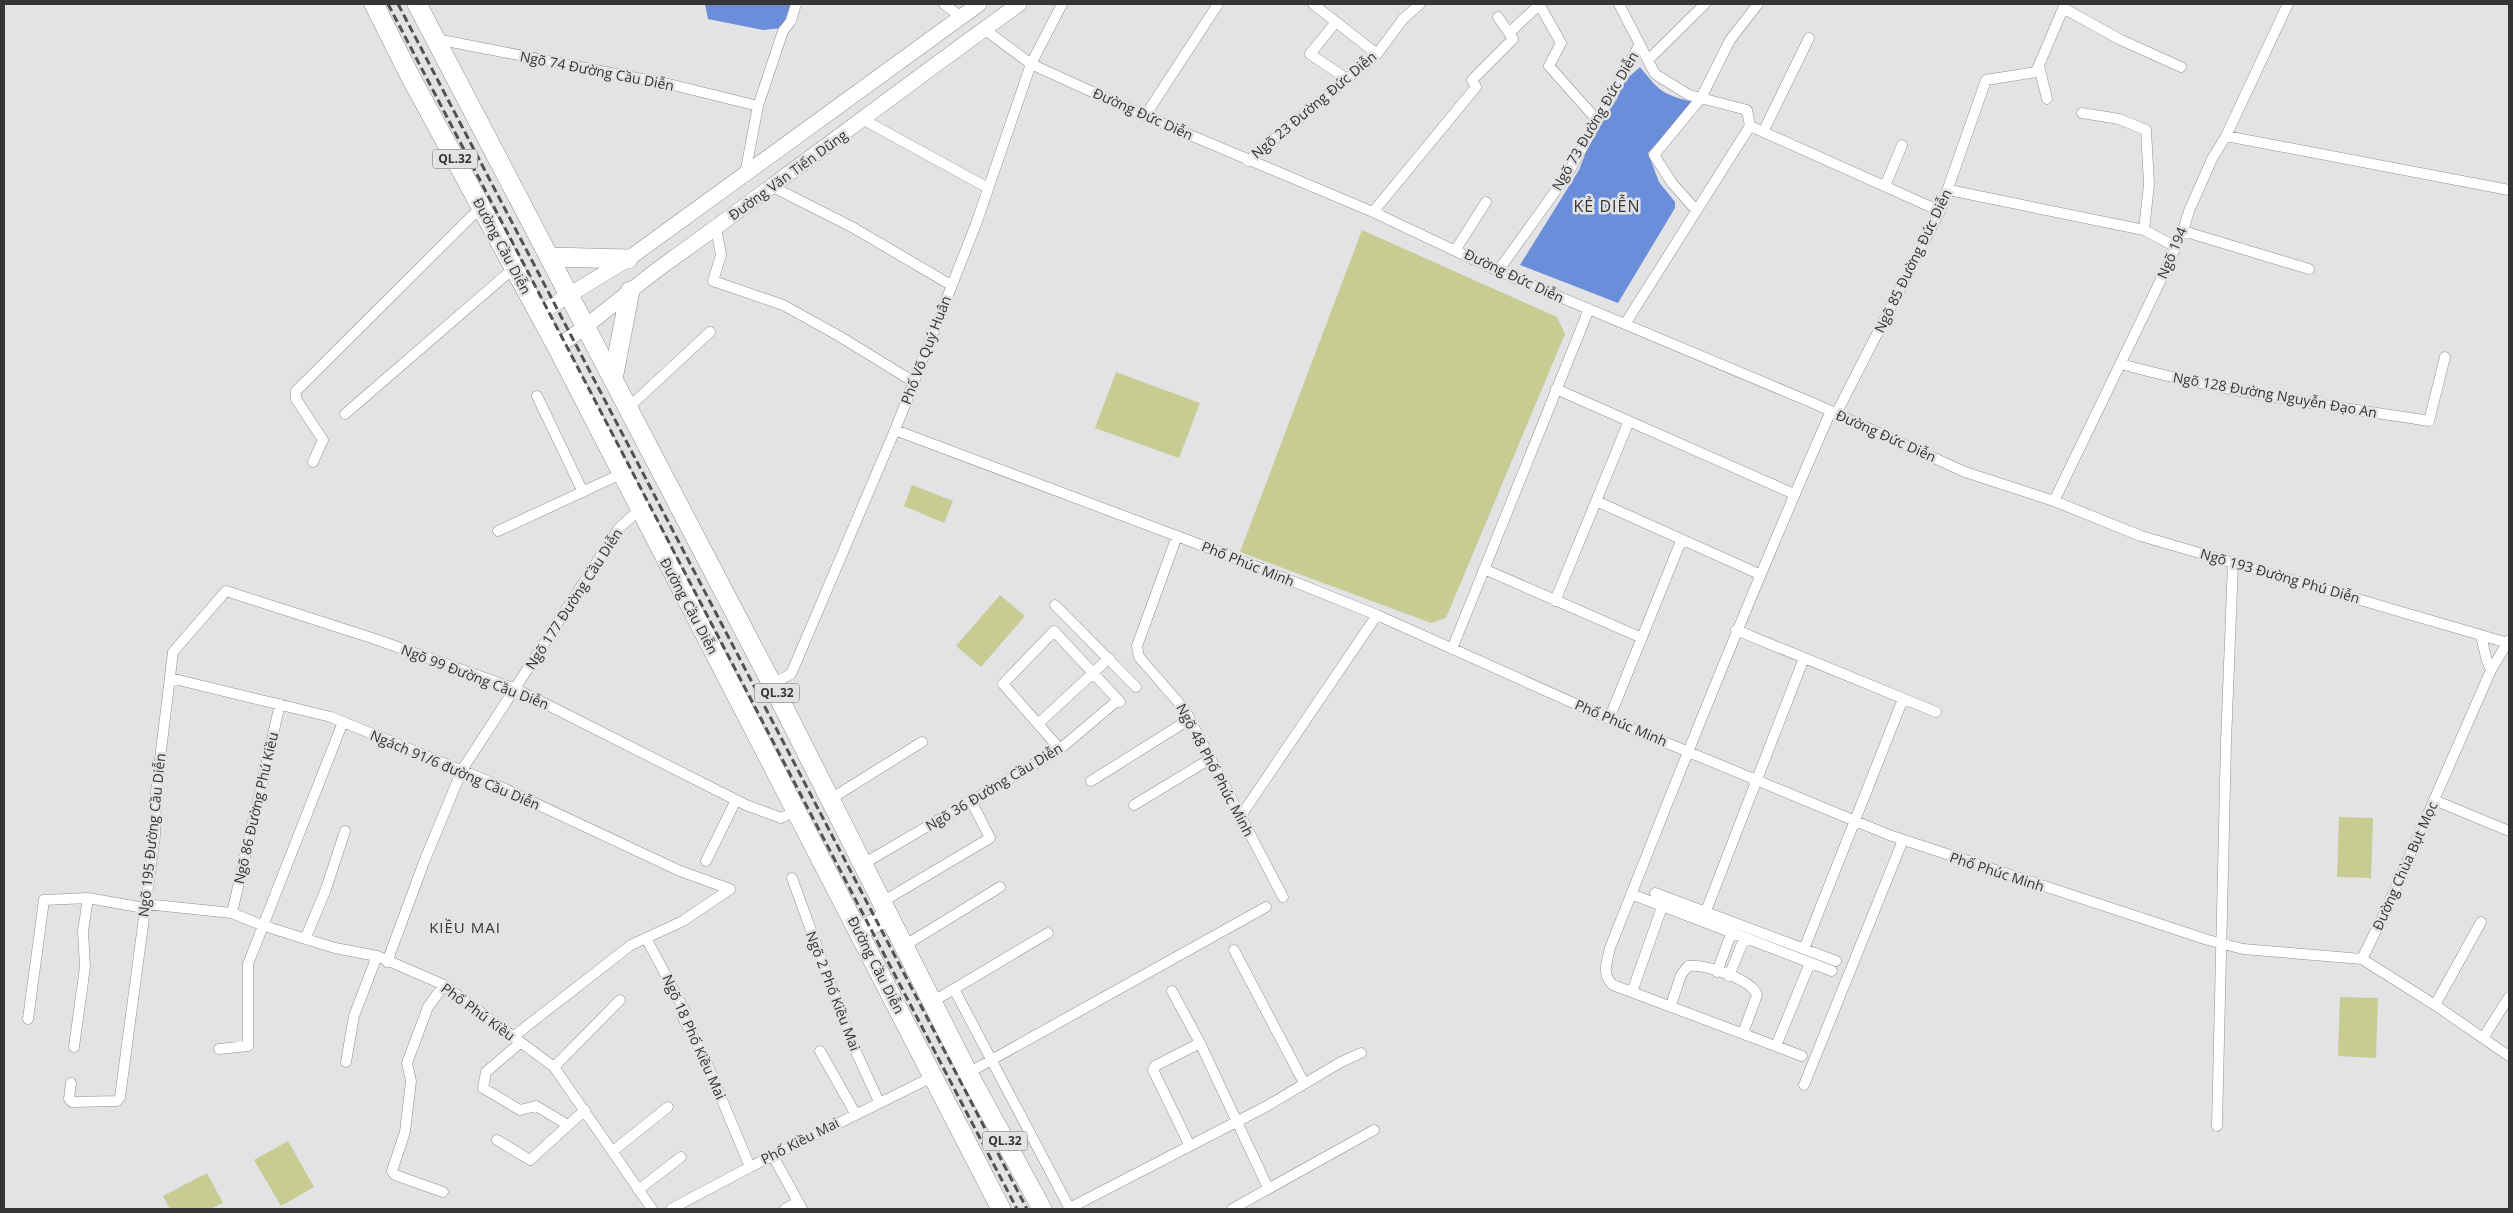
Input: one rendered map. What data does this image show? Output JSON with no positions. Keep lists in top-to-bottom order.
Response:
{
  "streets": {
    "highway": ["QL.32", "Đường Cầu Diễn"],
    "main road": ["Đường Văn Tiến Dũng"],
    "street": [
      "Ngõ 74 Đường Cầu Diễn",
      "Ngõ 23 Đường Đức Diễn",
      "Đường Đức Diễn",
      "Ngõ 73 Đường Đức Diễn",
      "Ngõ 194",
      "Ngõ 85 Đường Đức Diễn",
      "Phố Võ Quý Huân",
      "Ngõ 128 Đường Nguyễn Đạo An",
      "Phố Phúc Minh",
      "Ngõ 193 Đường Phú Diễn",
      "Ngõ 177 Đường Cầu Diễn",
      "Ngõ 99 Đường Cầu Diễn",
      "Ngách 91/6 đường Cầu Diễn",
      "Ngõ 48 Phố Phúc Minh",
      "Ngõ 36 Đường Cầu Diễn",
      "Ngõ 86 Đường Phú Kiều",
      "Ngõ 195 Đường Cầu Diễn",
      "Đường Chùa Bụt Mọc",
      "Ngõ 2 Phố Kiều Mai",
      "Phố Phú Kiều",
      "Ngõ 18 Phố Kiều Mai",
      "Phố Kiều Mai"
    ]
  },
  "crossings": [
    ["Ngõ 74 Đường Cầu Diễn", "QL.32"],
    ["Ngõ 23 Đường Đức Diễn", "Đường Đức Diễn"],
    ["Đường Đức Diễn", "Ngõ 73 Đường Đức Diễn"],
    ["Đường Đức Diễn", "Đường Văn Tiến Dũng"],
    ["Đường Đức Diễn", "Ngõ 194"],
    ["Đường Đức Diễn", "Ngõ 85 Đường Đức Diễn"],
    ["Đường Đức Diễn", "Phố Võ Quý Huân"],
    ["Đường Đức Diễn", "Ngõ 193 Đường Phú Diễn"],
    ["QL.32", "Đường Văn Tiến Dũng"],
    ["QL.32", "Phố Võ Quý Huân"],
    ["QL.32", "Ngõ 36 Đường Cầu Diễn"],
    ["Đường Văn Tiến Dũng", "Đường Cầu Diễn"],
    ["Đường Cầu Diễn", "Ngõ 177 Đường Cầu Diễn"],
    ["Đường Cầu Diễn", "Ngõ 99 Đường Cầu Diễn"],
    ["Đường Cầu Diễn", "Phố Kiều Mai"],
    ["Ngõ 194", "Ngõ 128 Đường Nguyễn Đạo An"],
    ["Ngõ 194", "Ngõ 193 Đường Phú Diễn"],
    ["Ngõ 85 Đường Đức Diễn", "Phố Phúc Minh"],
    ["Phố Võ Quý Huân", "Phố Phúc Minh"],
    ["Phố Phúc Minh", "Ngõ 48 Phố Phúc Minh"],
    ["Phố Phúc Minh", "Đường Chùa Bụt Mọc"],
    ["Ngõ 193 Đường Phú Diễn", "Đường Chùa Bụt Mọc"],
    ["Ngõ 177 Đường Cầu Diễn", "Ngõ 99 Đường Cầu Diễn"],
    ["Ngõ 177 Đường Cầu Diễn", "Ngách 91/6 đường Cầu Diễn"],
    ["Ngõ 177 Đường Cầu Diễn", "Phố Phú Kiều"],
    ["Ngõ 99 Đường Cầu Diễn", "Ngõ 195 Đường Cầu Diễn"],
    ["Ngách 91/6 đường Cầu Diễn", "Ngõ 86 Đường Phú Kiều"],
    ["Ngách 91/6 đường Cầu Diễn", "Ngõ 195 Đường Cầu Diễn"],
    ["Ngách 91/6 đường Cầu Diễn", "Ngõ 18 Phố Kiều Mai"],
    ["Ngõ 86 Đường Phú Kiều", "Phố Phú Kiều"],
    ["Ngõ 195 Đường Cầu Diễn", "Phố Phú Kiều"],
    ["Ngõ 2 Phố Kiều Mai", "Phố Kiều Mai"],
    ["Ngõ 18 Phố Kiều Mai", "Phố Kiều Mai"]
  ],
  "districts": ["KẺ DIỄN", "KIỀU MAI"]
}
